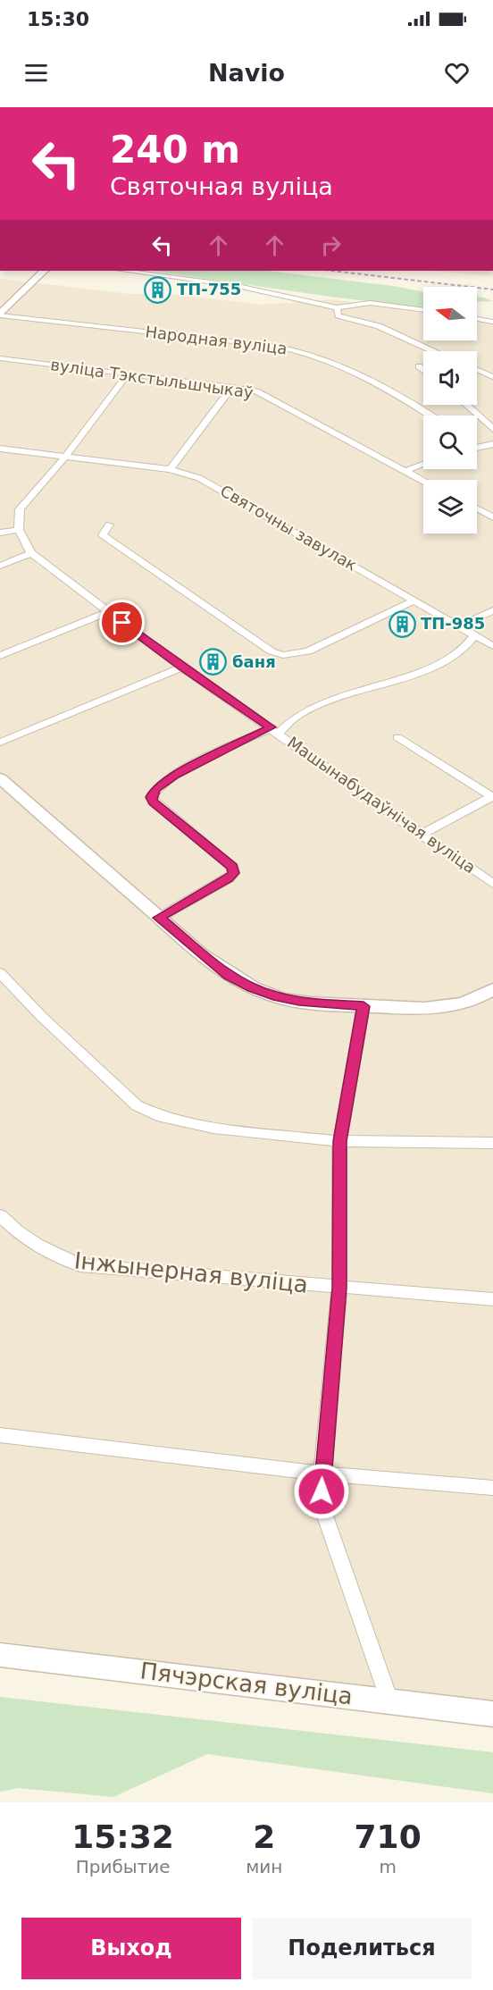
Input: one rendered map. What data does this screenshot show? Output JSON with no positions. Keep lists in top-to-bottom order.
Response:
{
  "streets": {
    "street": [
      "Народная вуліца",
      "вуліца Тэкстыльшчыкаў",
      "Святочны завулак",
      "Машынабудаўнічая вуліца",
      "Інжынерная вуліца",
      "Пячэрская вуліца"
    ]
  },
  "places": {
    "building": ["ТП-755", "ТП-985", "баня"]
  },
  "north": "left",
  "page": {
    "status": "15:30",
    "header": "Navio",
    "turn": ["240 m", "Святочная вуліца"],
    "eta": [
      "15:32",
      "Прибытие",
      "2",
      "мин",
      "710",
      "m"
    ],
    "buttons": ["Выход", "Поделиться"]
  }
}
